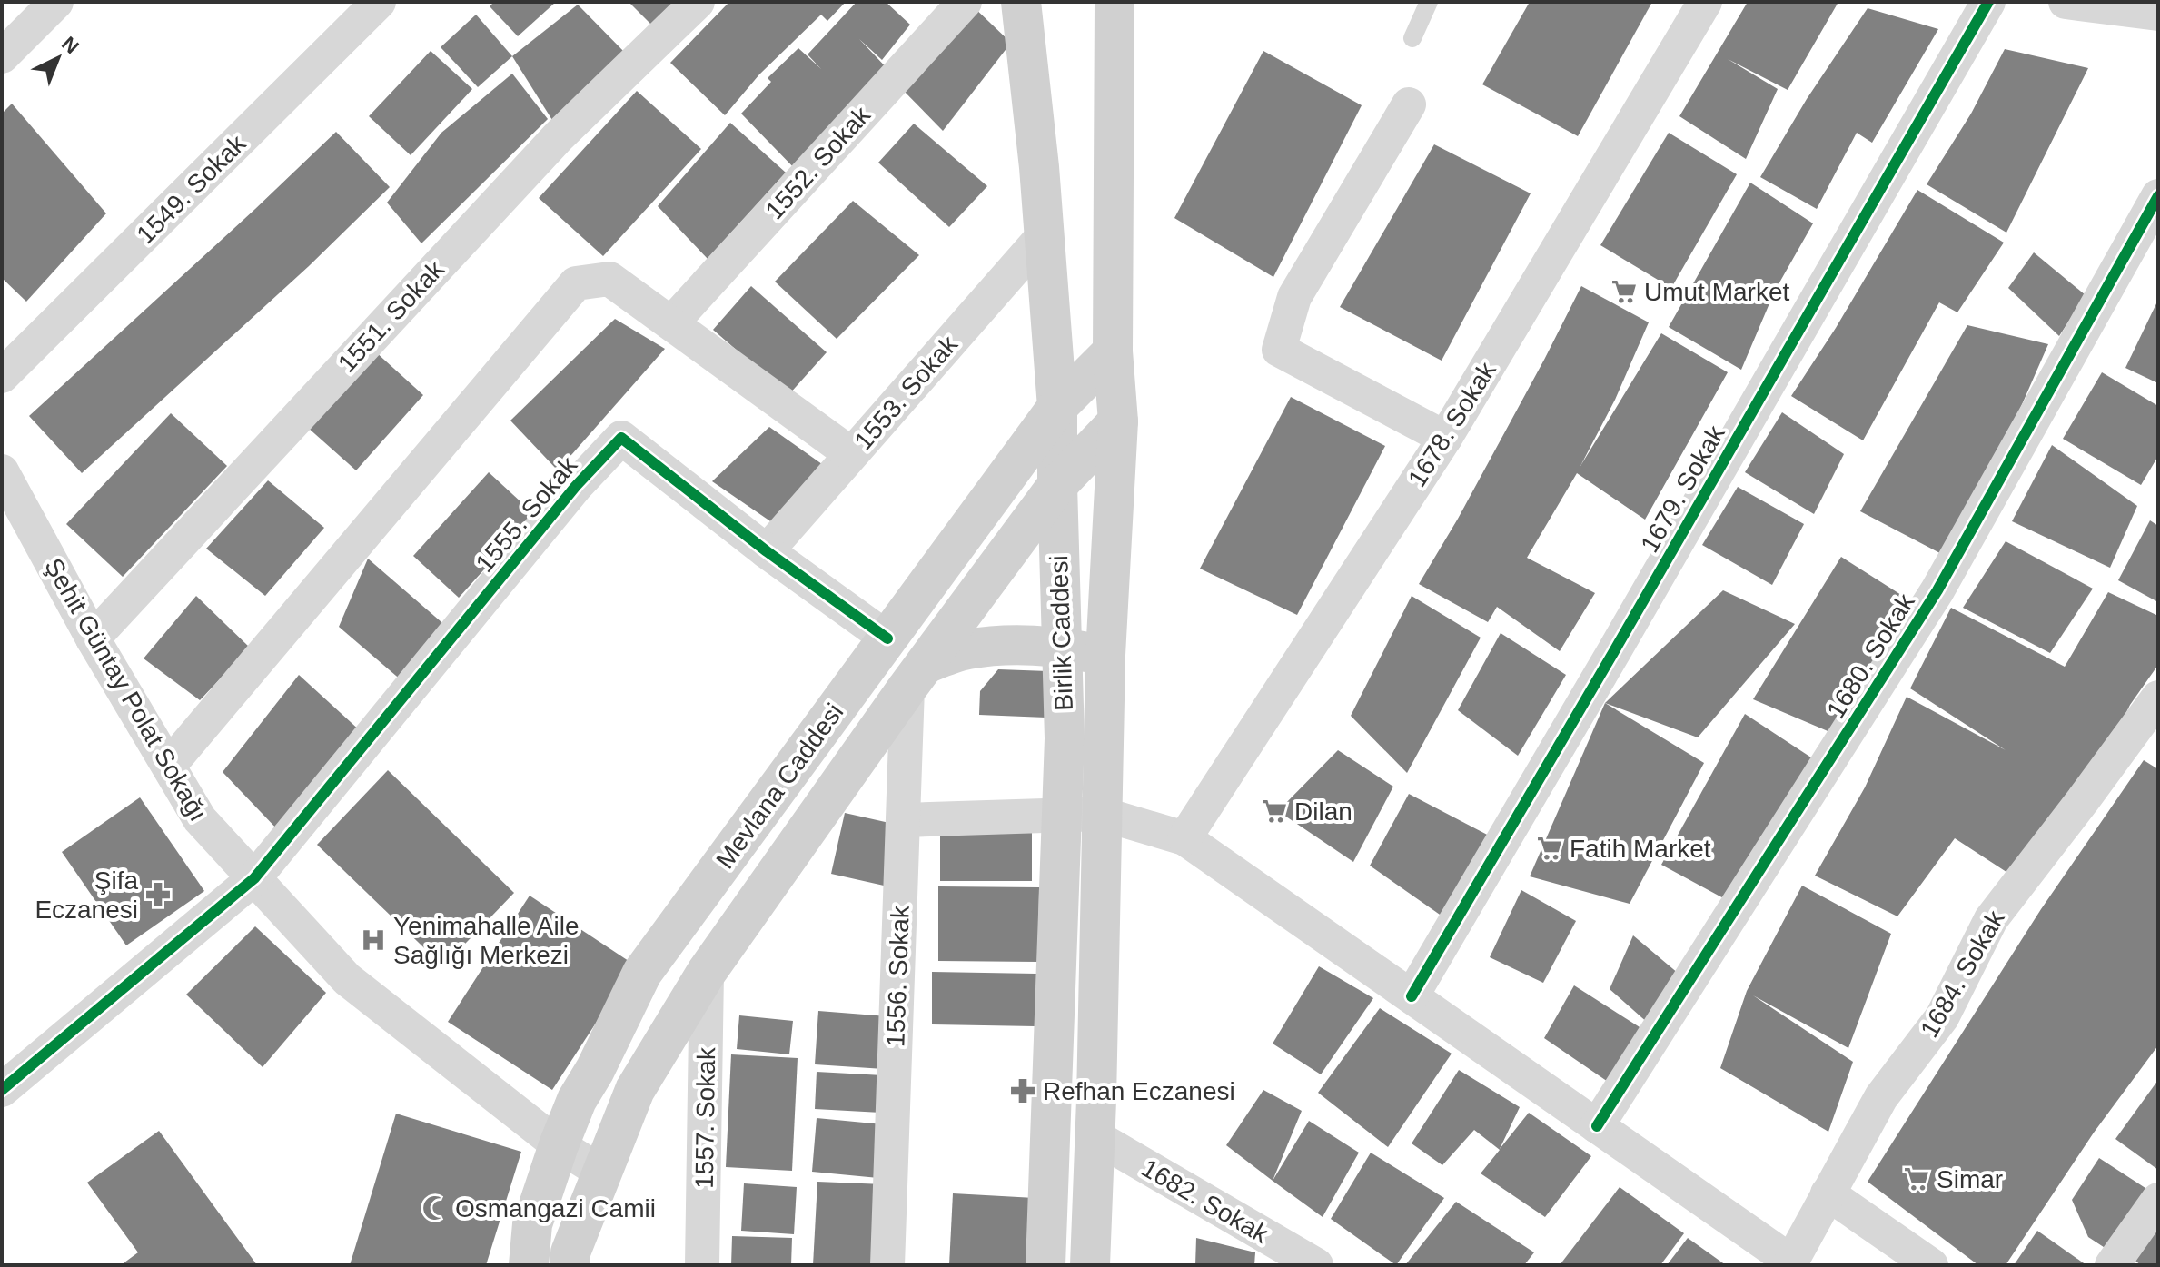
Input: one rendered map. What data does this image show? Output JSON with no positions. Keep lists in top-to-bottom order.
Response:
{
  "streets": {
    "main road": ["Birlik Caddesi", "Mevlana Caddesi"],
    "street": [
      "1552. Sokak",
      "1549. Sokak",
      "1551. Sokak",
      "1553. Sokak",
      "1678. Sokak",
      "1679. Sokak",
      "1555. Sokak",
      "1680. Sokak",
      "Şehit Güntay Polat Sokağı",
      "1684. Sokak",
      "1556. Sokak",
      "1557. Sokak",
      "1682. Sokak"
    ]
  },
  "crossings": [
    ["1551. Sokak", "Şehit Güntay Polat Sokağı"],
    ["1553. Sokak", "1555. Sokak"],
    ["1553. Sokak", "Birlik Caddesi"],
    ["1555. Sokak", "Şehit Güntay Polat Sokağı"],
    ["1555. Sokak", "Mevlana Caddesi"],
    ["Birlik Caddesi", "Mevlana Caddesi"],
    ["Birlik Caddesi", "1682. Sokak"],
    ["Şehit Güntay Polat Sokağı", "Mevlana Caddesi"],
    ["Mevlana Caddesi", "1556. Sokak"],
    ["Mevlana Caddesi", "1557. Sokak"]
  ],
  "places": {
    "supermarket": [
      "Umut Market",
      "Dilan",
      "Fatih Market",
      "Simar"
    ],
    "pharmacy": ["Şifa Eczanesi", "Refhan Eczanesi"],
    "hospital": ["Yenimahalle Aile Sağlığı Merkezi"],
    "mosque": ["Osmangazi Camii"]
  },
  "north": "top right"
}
